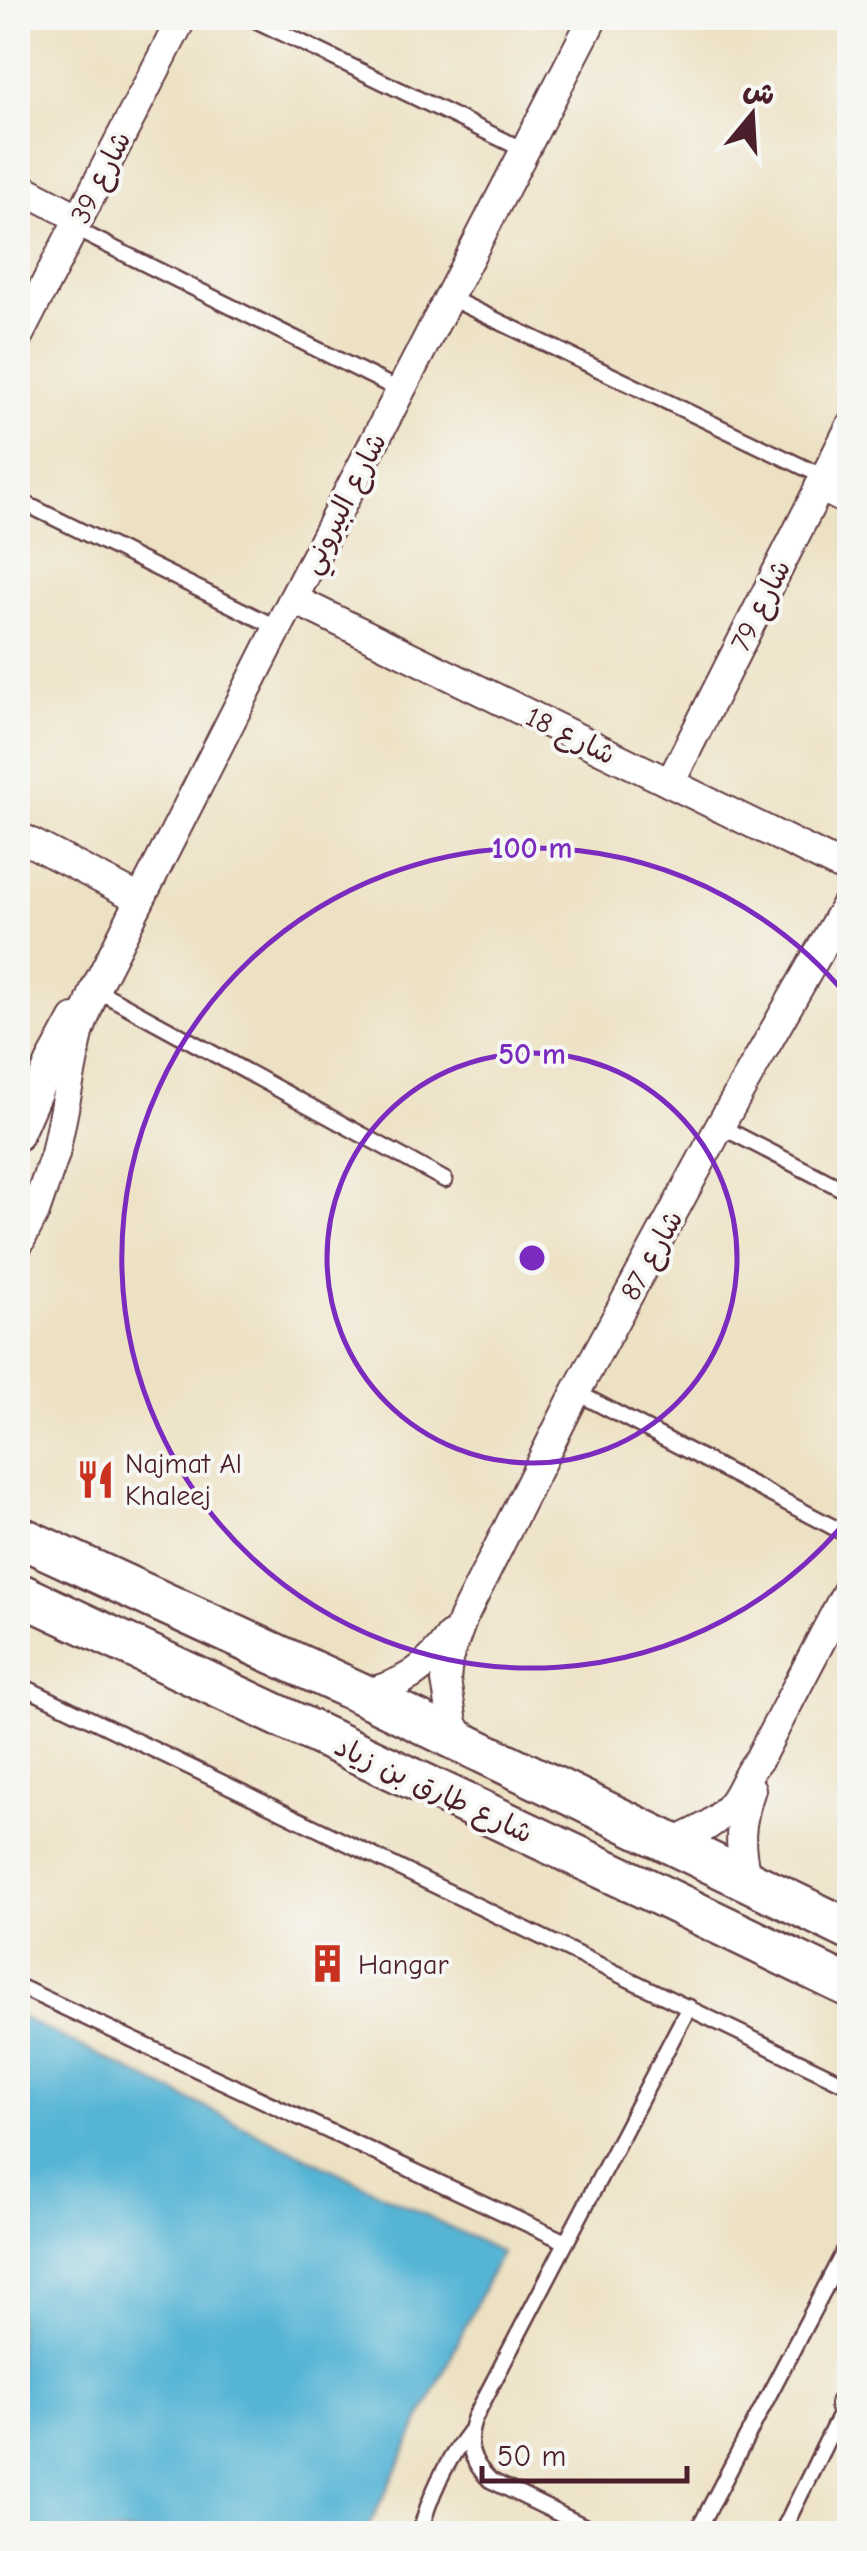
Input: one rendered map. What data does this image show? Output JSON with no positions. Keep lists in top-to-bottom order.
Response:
{
  "streets": {
    "main road": ["شارع طارق بن زياد"],
    "street": [
      "شارع 39",
      "شارع البيروني",
      "شارع 79",
      "شارع 18",
      "شارع 87"
    ]
  },
  "crossings": [
    ["شارع البيروني", "شارع 18"],
    ["شارع 79", "شارع 18"],
    ["شارع 87", "شارع طارق بن زياد"]
  ],
  "places": {
    "restaurant": ["Najmat Al Khaleej"],
    "building": ["Hangar"]
  },
  "scale_bar": "50 m",
  "north": "top",
  "rings": ["100 m", "50 m"]
}
